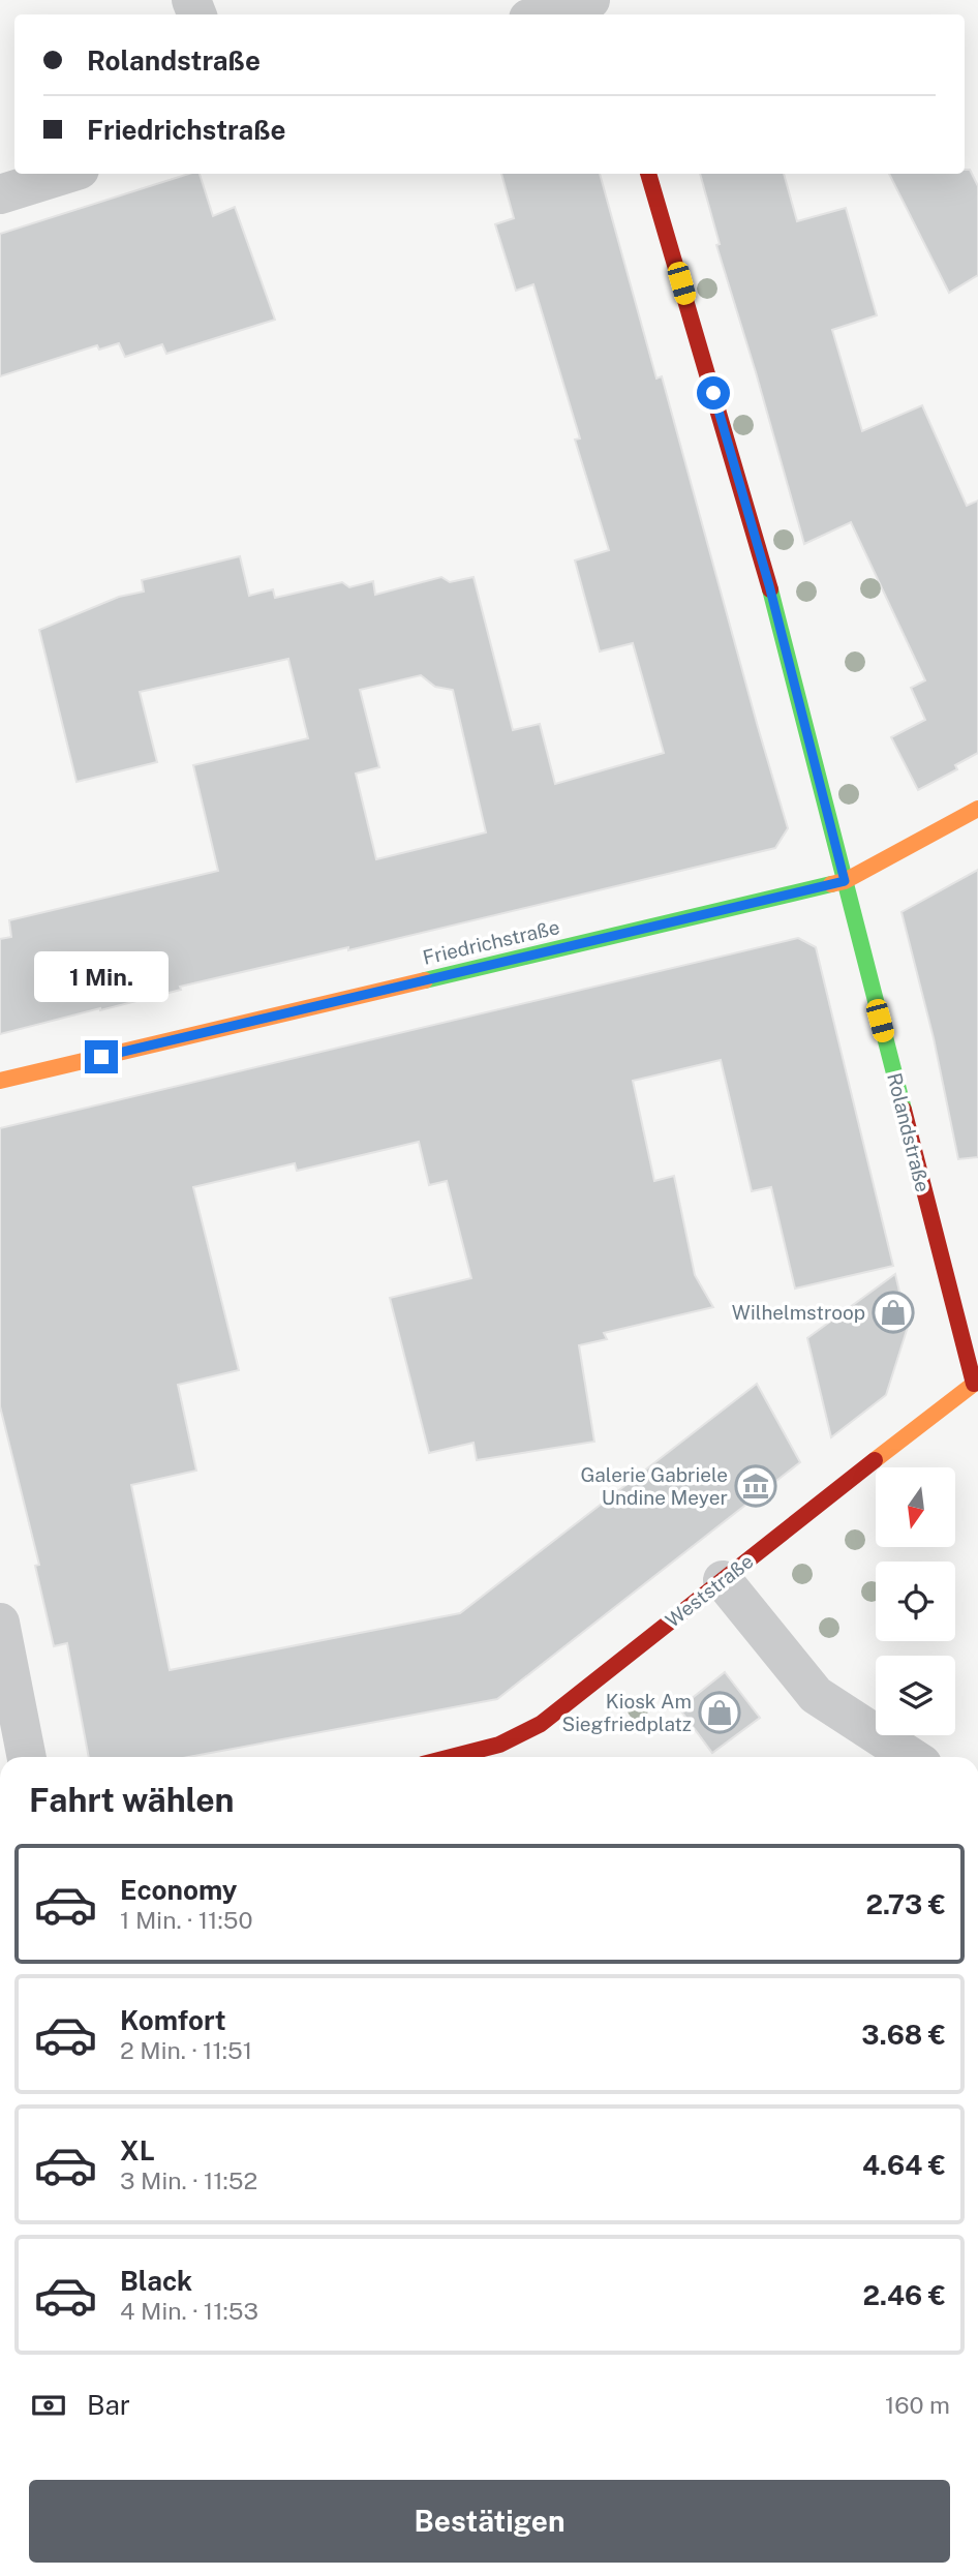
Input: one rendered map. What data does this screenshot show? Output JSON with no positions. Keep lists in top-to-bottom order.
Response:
{
  "streets": {
    "street": ["Friedrichstraße", "Rolandstraße", "Weststraße"]
  },
  "crossings": [
    ["Friedrichstraße", "Rolandstraße"],
    ["Rolandstraße", "Weststraße"]
  ],
  "places": {
    "shop": ["Wilhelmstroop", "Kiosk Am Siegfriedplatz"],
    "museum": ["Galerie Gabriele Undine Meyer"]
  },
  "north": "bottom",
  "page": {
    "banner": ["Rolandstraße", "Friedrichstraße"],
    "bubble": "1 Min.",
    "heading": "Fahrt wählen",
    "list": [
      {
        "name": "Economy",
        "note": "1 Min. · 11:50",
        "value": "2.73 €"
      },
      {
        "name": "Komfort",
        "note": "2 Min. · 11:51",
        "value": "3.68 €"
      },
      {
        "name": "XL",
        "note": "3 Min. · 11:52",
        "value": "4.64 €"
      },
      {
        "name": "Black",
        "note": "4 Min. · 11:53",
        "value": "2.46 €"
      }
    ],
    "pay": ["Bar", "160 m"],
    "buttons": "Bestätigen"
  }
}
